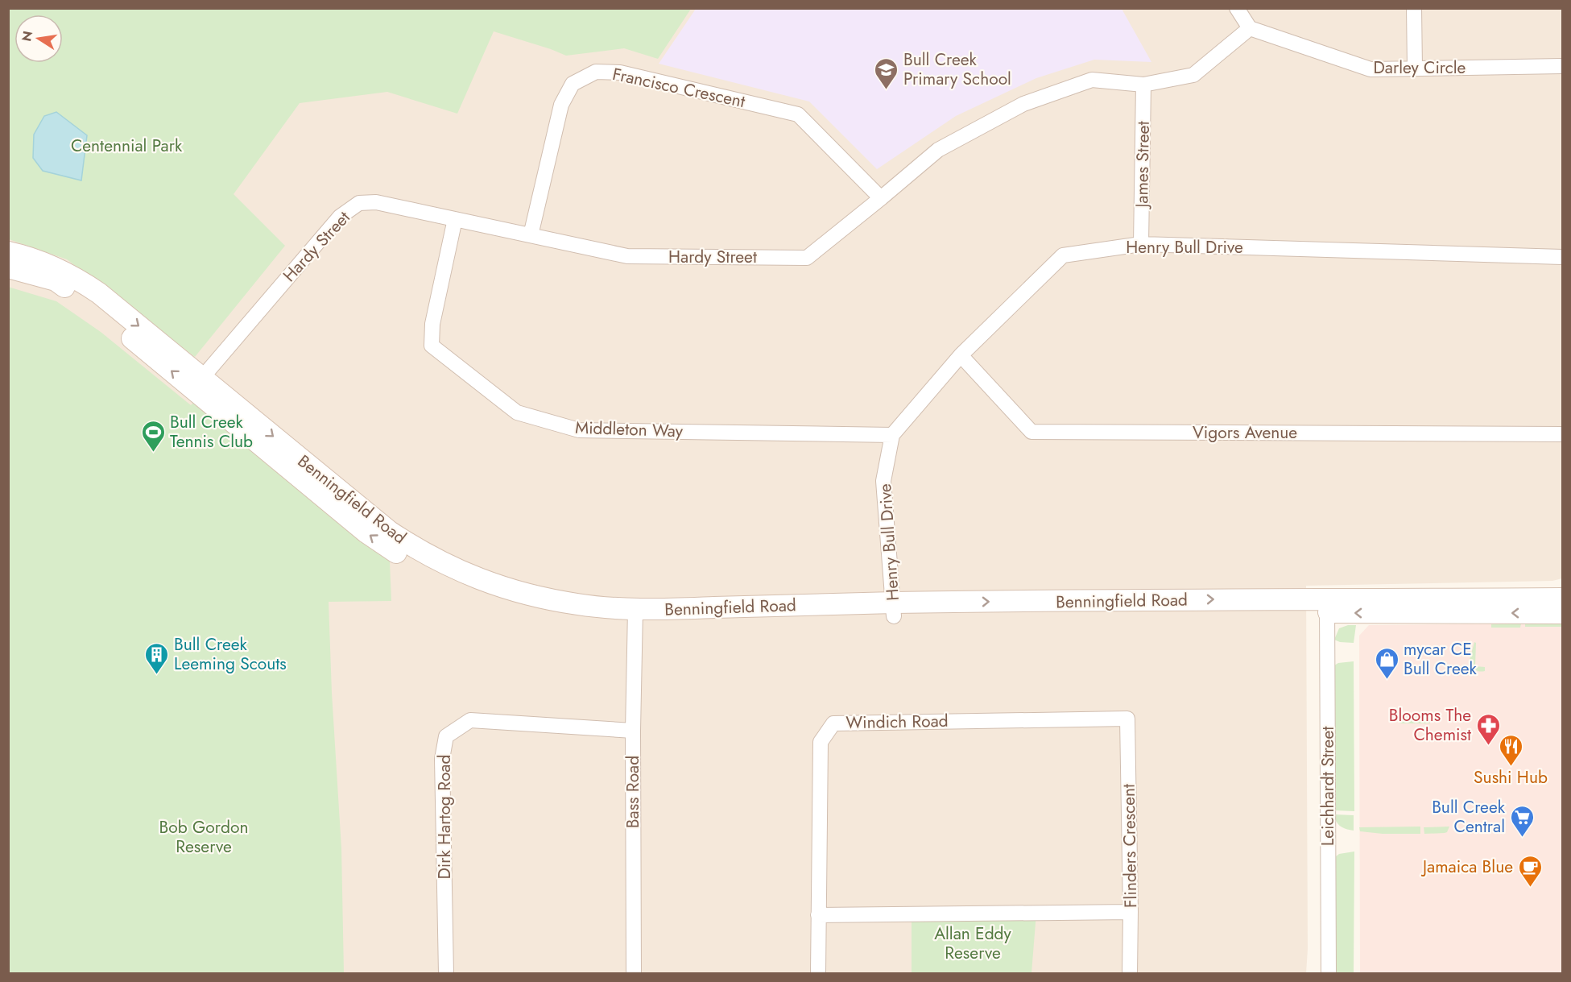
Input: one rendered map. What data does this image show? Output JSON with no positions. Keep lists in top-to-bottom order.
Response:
{
  "streets": {
    "main road": ["Benningfield Road"],
    "street": [
      "Darley Circle",
      "Francisco Crescent",
      "James Street",
      "Hardy Street",
      "Henry Bull Drive",
      "Middleton Way",
      "Vigors Avenue",
      "Windich Road",
      "Leichhardt Street",
      "Bass Road",
      "Dirk Hartog Road",
      "Flinders Crescent"
    ]
  },
  "crossings": [
    ["Darley Circle", "Hardy Street"],
    ["Francisco Crescent", "Hardy Street"],
    ["James Street", "Hardy Street"],
    ["James Street", "Henry Bull Drive"],
    ["Hardy Street", "Middleton Way"],
    ["Hardy Street", "Benningfield Road"],
    ["Henry Bull Drive", "Middleton Way"],
    ["Henry Bull Drive", "Vigors Avenue"],
    ["Henry Bull Drive", "Benningfield Road"],
    ["Benningfield Road", "Leichhardt Street"],
    ["Benningfield Road", "Bass Road"],
    ["Windich Road", "Flinders Crescent"],
    ["Bass Road", "Dirk Hartog Road"]
  ],
  "parks": ["Centennial Park", "Bob Gordon Reserve", "Allan Eddy Reserve"],
  "places": {
    "school or university": ["Bull Creek Primary School"],
    "sports": ["Bull Creek Tennis Club"],
    "building": ["Bull Creek Leeming Scouts"],
    "shop": ["mycar CE Bull Creek"],
    "pharmacy": ["Blooms The Chemist"],
    "restaurant": ["Sushi Hub"],
    "supermarket": ["Bull Creek Central"],
    "cafe": ["Jamaica Blue"]
  },
  "north": "left"
}
